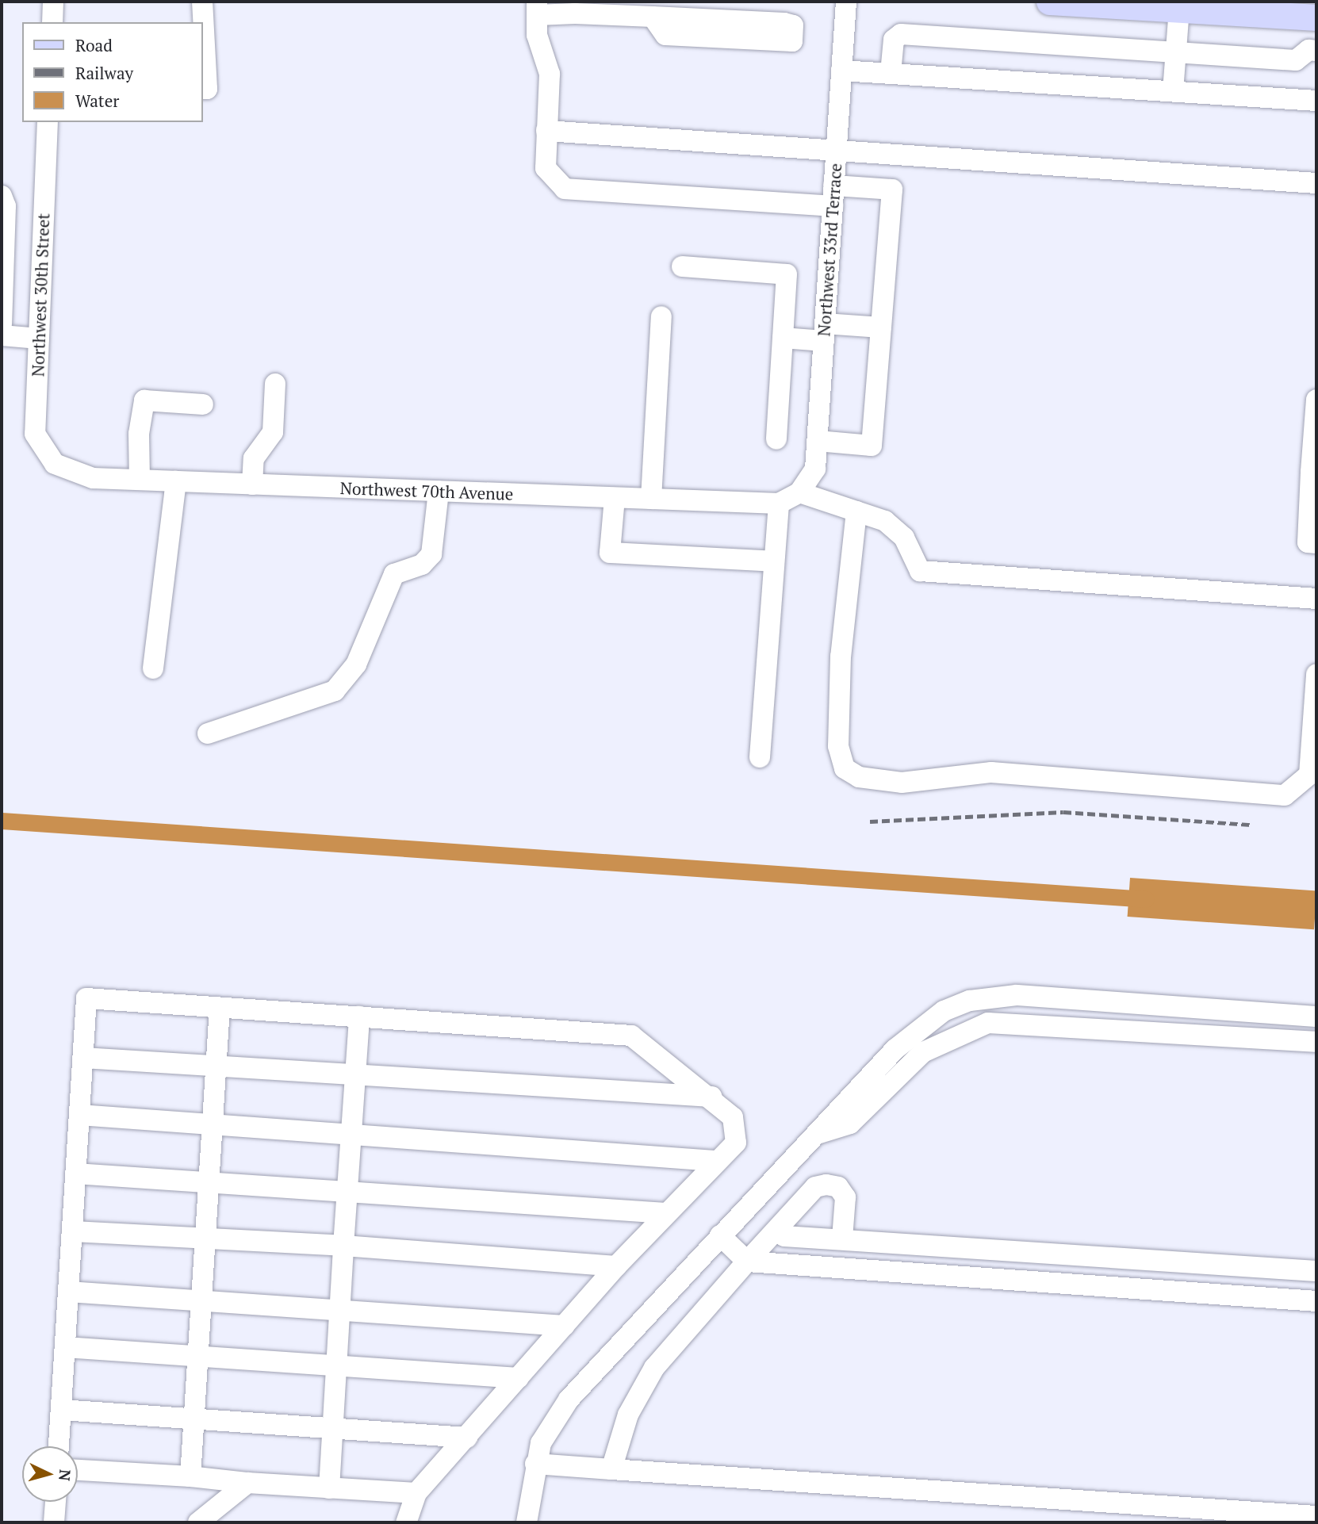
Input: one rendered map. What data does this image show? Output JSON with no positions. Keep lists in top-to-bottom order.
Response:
{
  "streets": {
    "street": ["Northwest 33rd Terrace", "Northwest 30th Street", "Northwest 70th Avenue"]
  },
  "crossings": [
    ["Northwest 30th Street", "Northwest 70th Avenue"]
  ],
  "legend": ["Road", "Railway", "Water"],
  "north": "right"
}
